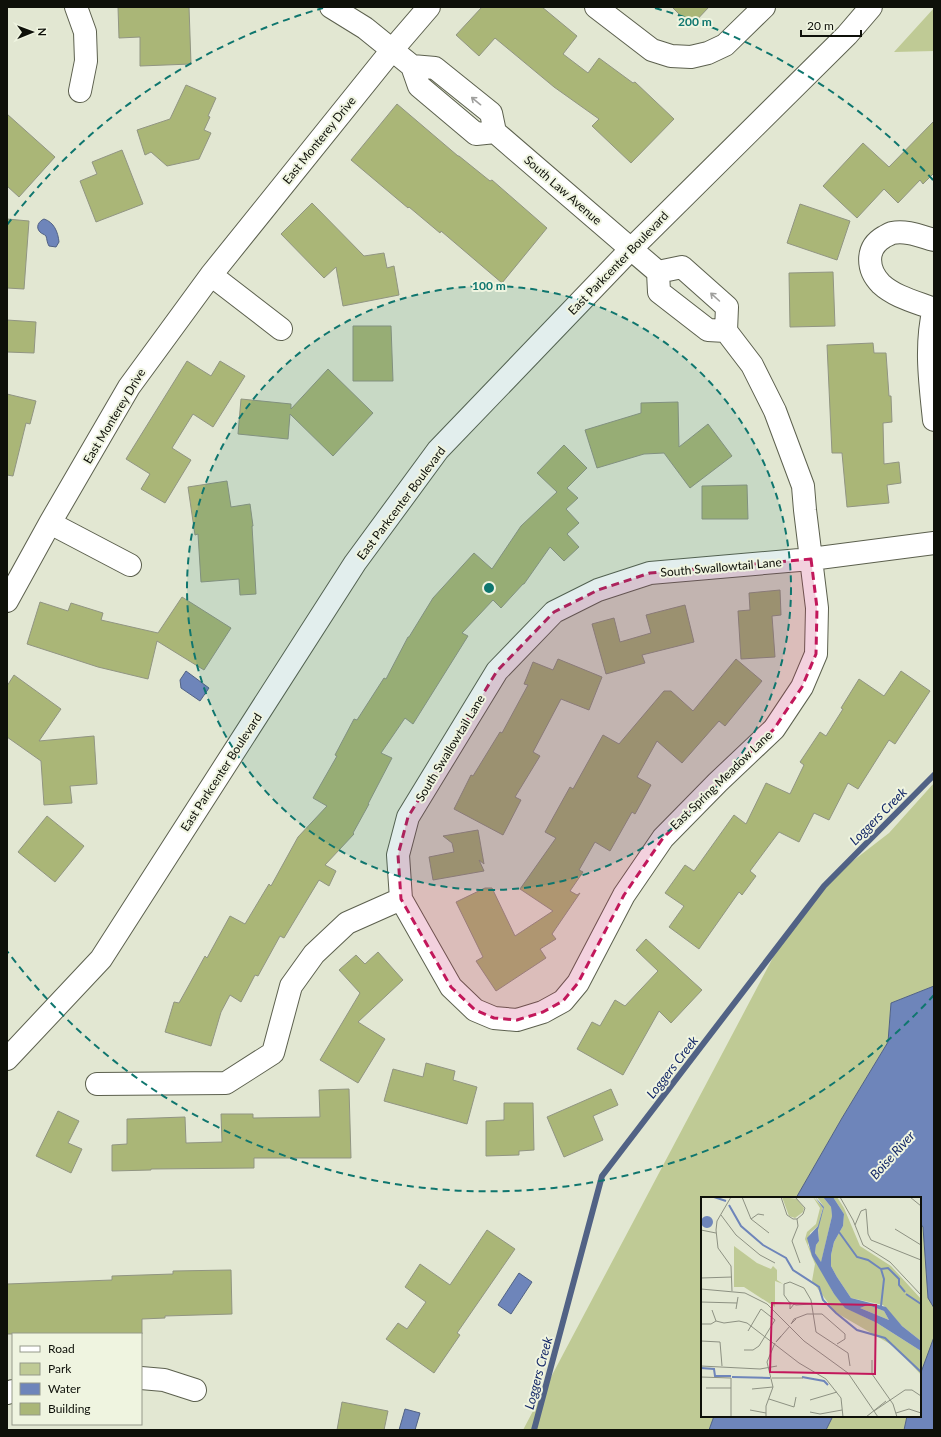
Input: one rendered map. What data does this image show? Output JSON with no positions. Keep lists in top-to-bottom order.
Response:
{
  "streets": {
    "street": [
      "East Monterey Drive",
      "South Law Avenue",
      "East Parkcenter Boulevard",
      "South Swallowtail Lane",
      "East Spring Meadow Lane"
    ]
  },
  "crossings": [
    ["East Monterey Drive", "South Law Avenue"],
    ["South Law Avenue", "East Parkcenter Boulevard"],
    ["South Swallowtail Lane", "East Spring Meadow Lane"]
  ],
  "water": ["Loggers Creek", "Boise River"],
  "legend": [
    "Road",
    "Park",
    "Water",
    "Building"
  ],
  "scale_bar": "20 m",
  "north": "right",
  "rings": ["200 m", "100 m"]
}
